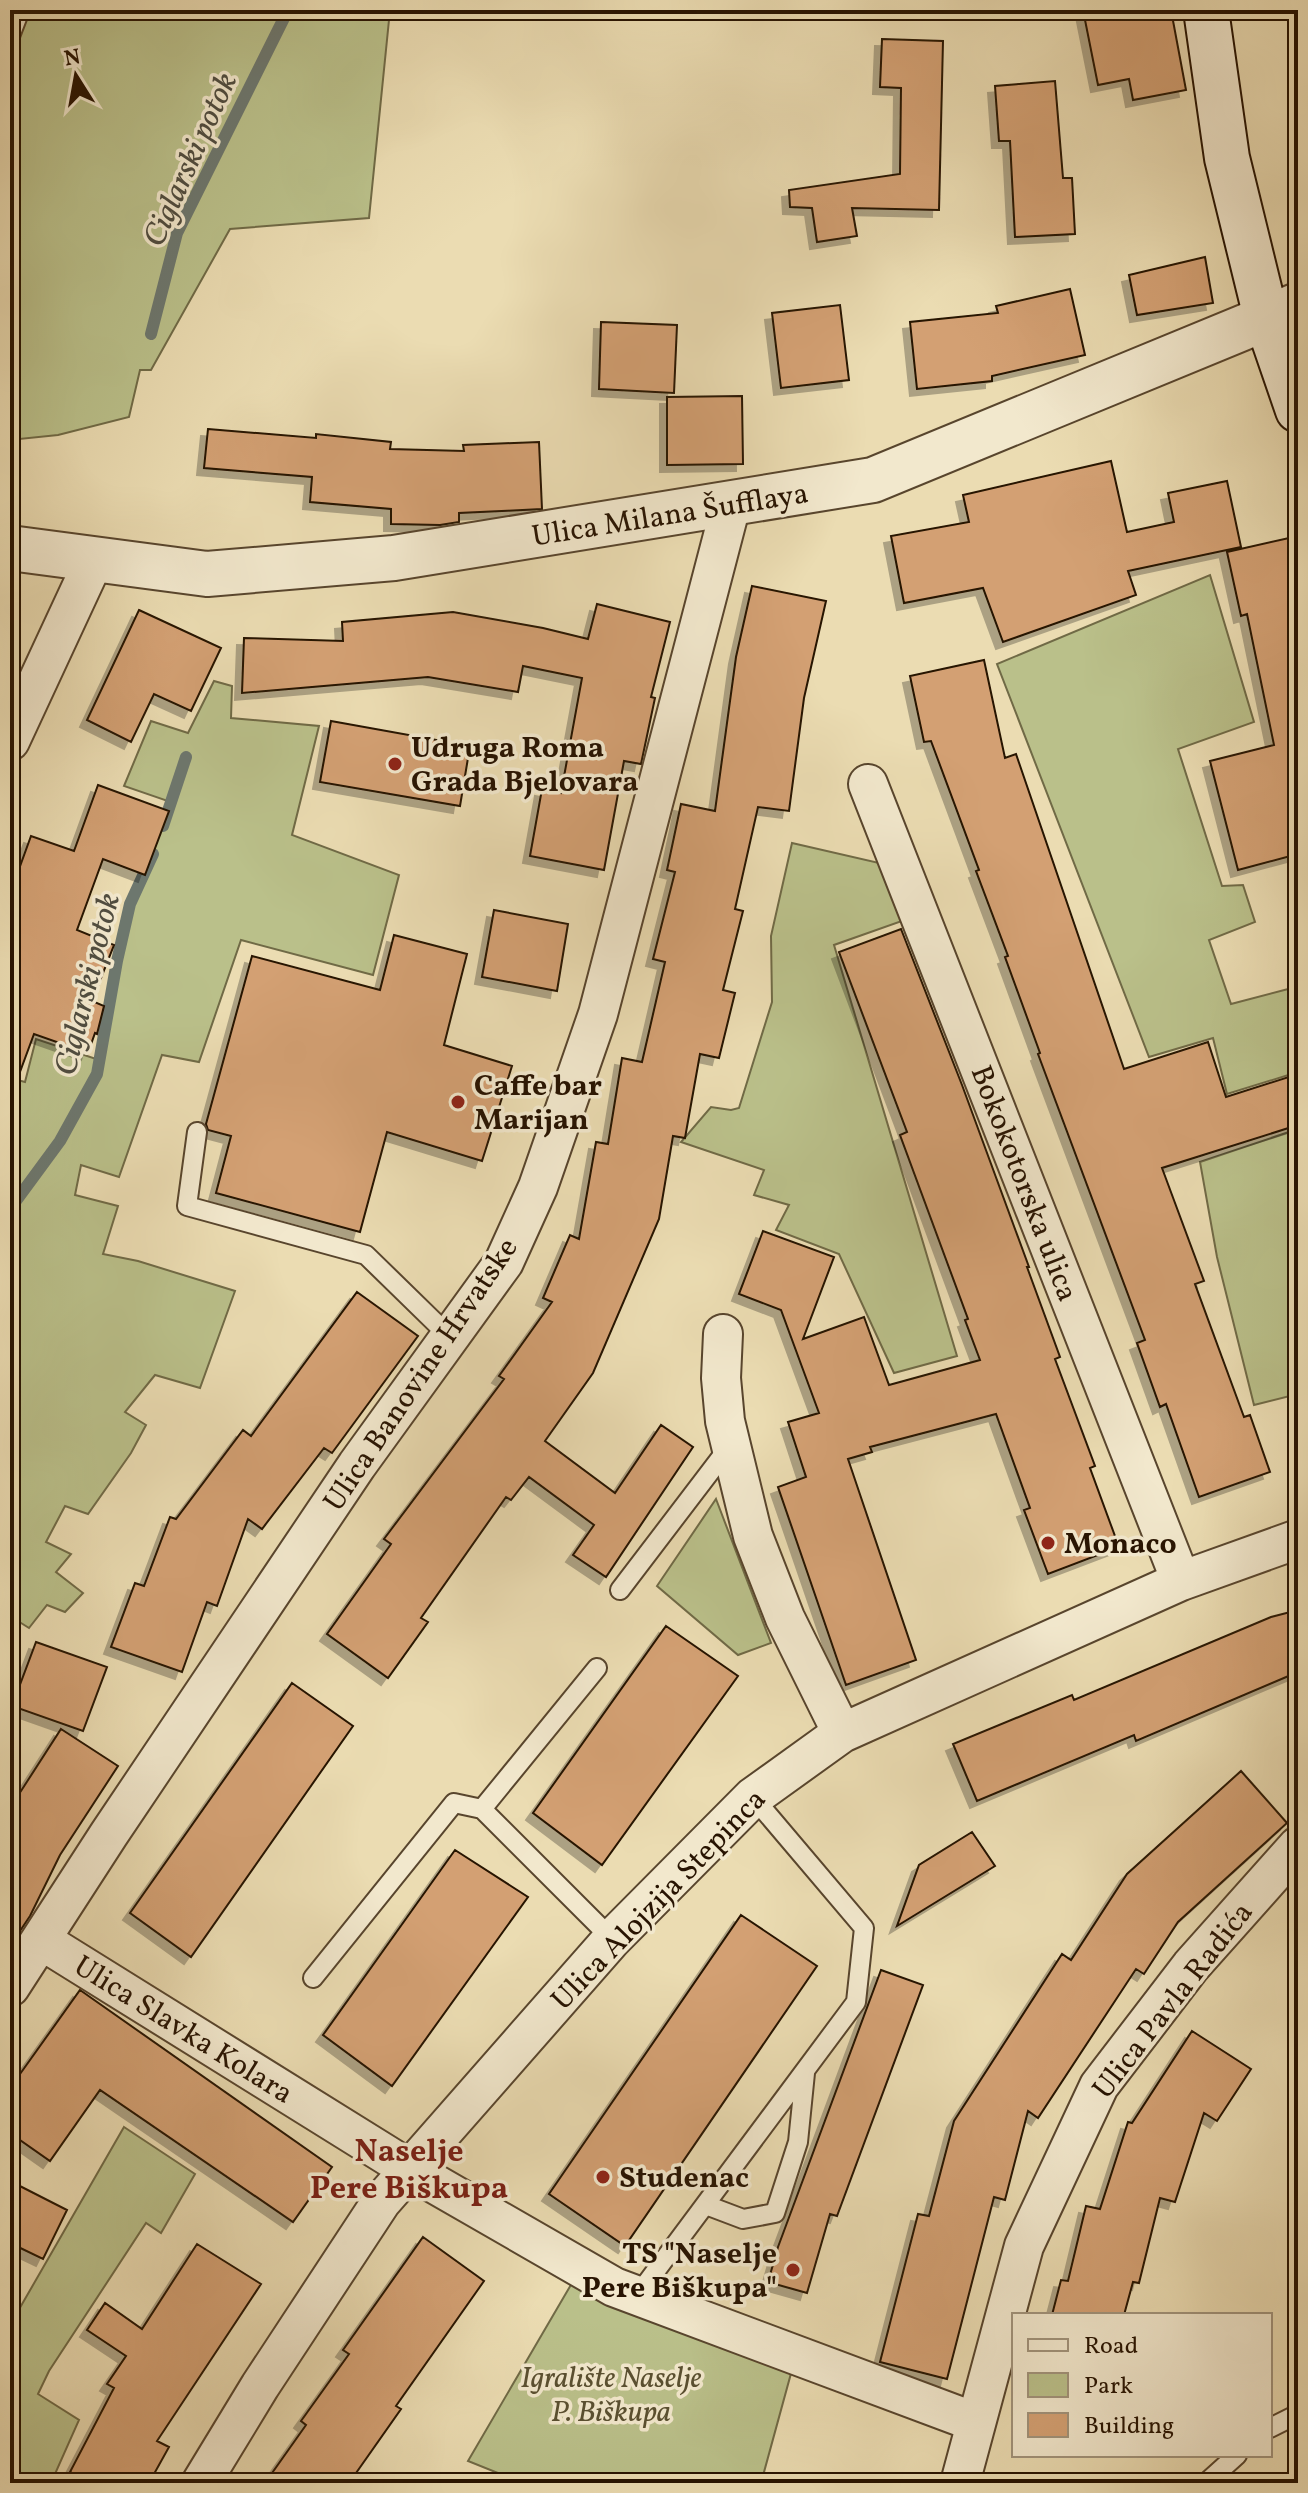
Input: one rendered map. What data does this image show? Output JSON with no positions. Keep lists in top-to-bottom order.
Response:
{
  "streets": {
    "street": [
      "Ulica Milana Šufflaya",
      "Bokokotorska ulica",
      "Ulica Banovine Hrvatske",
      "Ulica Alojzija Stepinca",
      "Ulica Pavla Radića",
      "Ulica Slavka Kolara"
    ]
  },
  "crossings": [
    ["Ulica Milana Šufflaya", "Ulica Banovine Hrvatske"],
    ["Bokokotorska ulica", "Ulica Alojzija Stepinca"],
    ["Ulica Banovine Hrvatske", "Ulica Slavka Kolara"],
    ["Ulica Alojzija Stepinca", "Ulica Slavka Kolara"],
    ["Ulica Pavla Radića", "Ulica Slavka Kolara"]
  ],
  "districts": ["Naselje Pere Biškupa"],
  "water": ["Ciglarski potok"],
  "parks": ["Igralište Naselje P. Biškupa"],
  "places": [
    "Udruga Roma Grada Bjelovara",
    "Caffe bar Marijan",
    "Monaco",
    "Studenac",
    "TS \"Naselje Pere Biškupa\""
  ],
  "legend": ["Road", "Park", "Building"],
  "north": "top"
}
